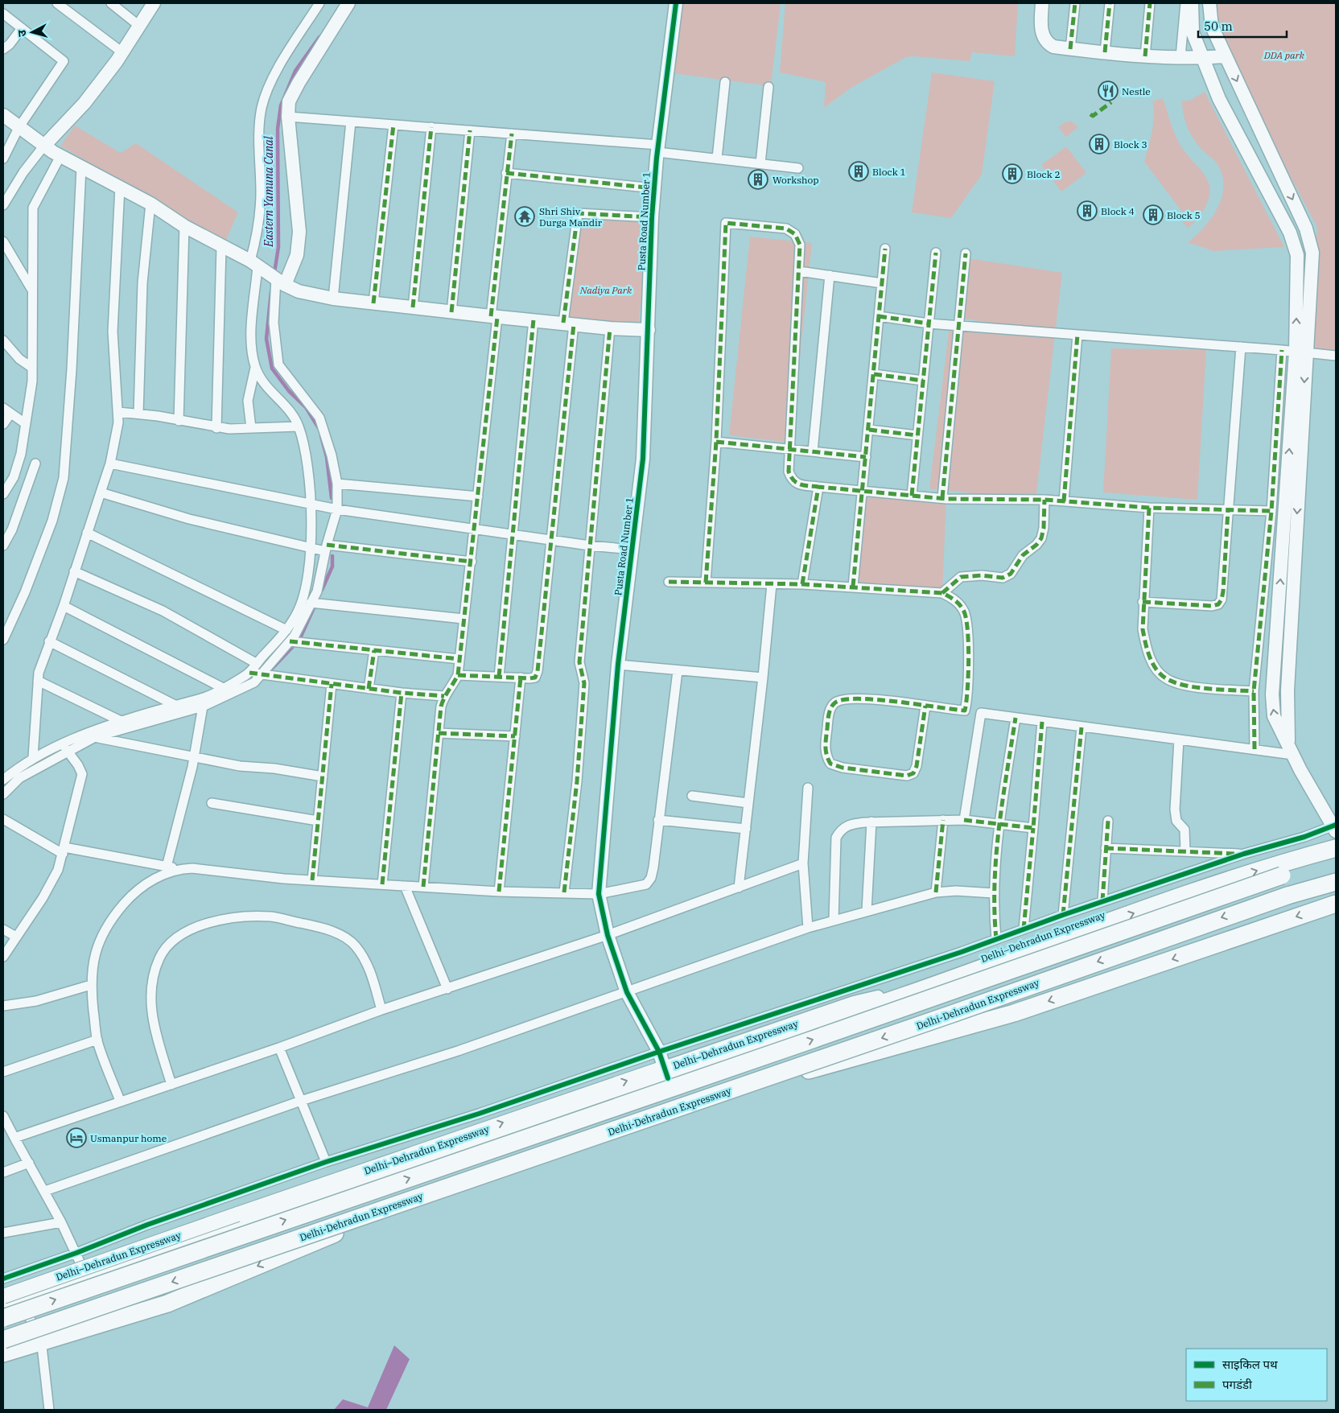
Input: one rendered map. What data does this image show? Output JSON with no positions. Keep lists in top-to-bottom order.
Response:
{
  "streets": {
    "highway": ["Delhi–Dehradun Expressway", "Delhi-Dehradun Expressway"],
    "street": ["Pusta Road Number 1"]
  },
  "crossings": [
    ["Pusta Road Number 1", "Delhi–Dehradun Expressway"]
  ],
  "water": ["Eastern Yamuna Canal"],
  "parks": ["DDA park", "Nadiya Park"],
  "places": {
    "restaurant": ["Nestle"],
    "building": [
      "Block 3",
      "Block 1",
      "Block 2",
      "Workshop",
      "Block 4",
      "Block 5"
    ],
    "temple": ["Shri Shiv Durga Mandir"],
    "hotel": ["Usmanpur home"]
  },
  "legend": ["साइकिल पथ", "पगडंडी"],
  "scale_bar": "50 m",
  "north": "left"
}
